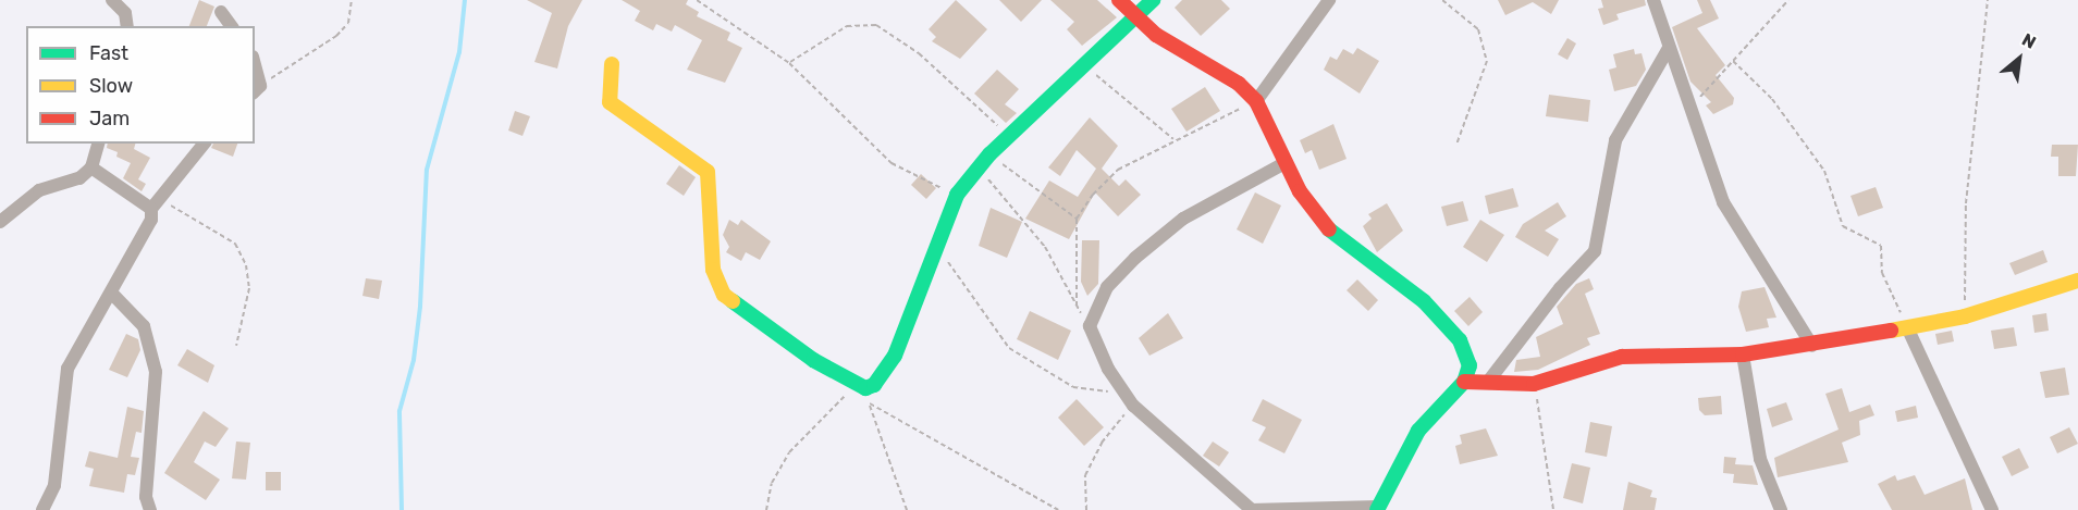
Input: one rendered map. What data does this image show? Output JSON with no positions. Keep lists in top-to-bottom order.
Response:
{
  "legend": ["Fast", "Slow", "Jam"],
  "north": "top right"
}
